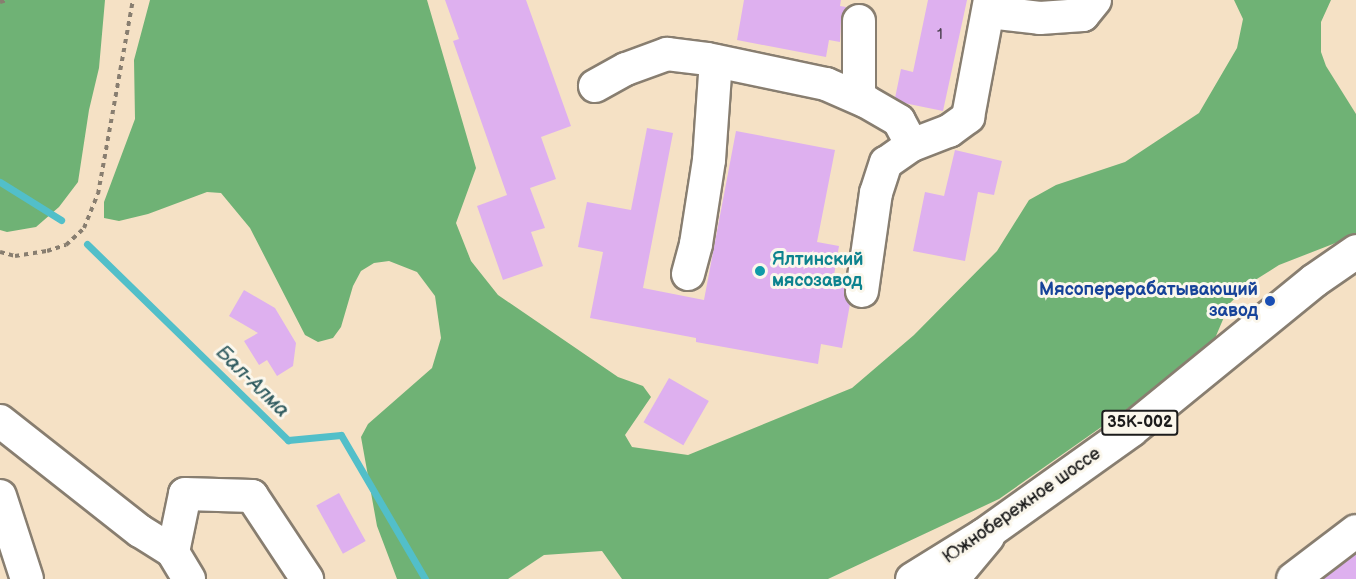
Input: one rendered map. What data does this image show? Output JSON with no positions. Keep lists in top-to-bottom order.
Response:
{
  "streets": {
    "highway": ["35К-002", "Южнобережное шоссе"]
  },
  "water": ["Бал-Алма"],
  "places": ["Ялтинский мясозавод", "Мясоперерабатывающий завод"],
  "house_numbers": ["1"]
}
